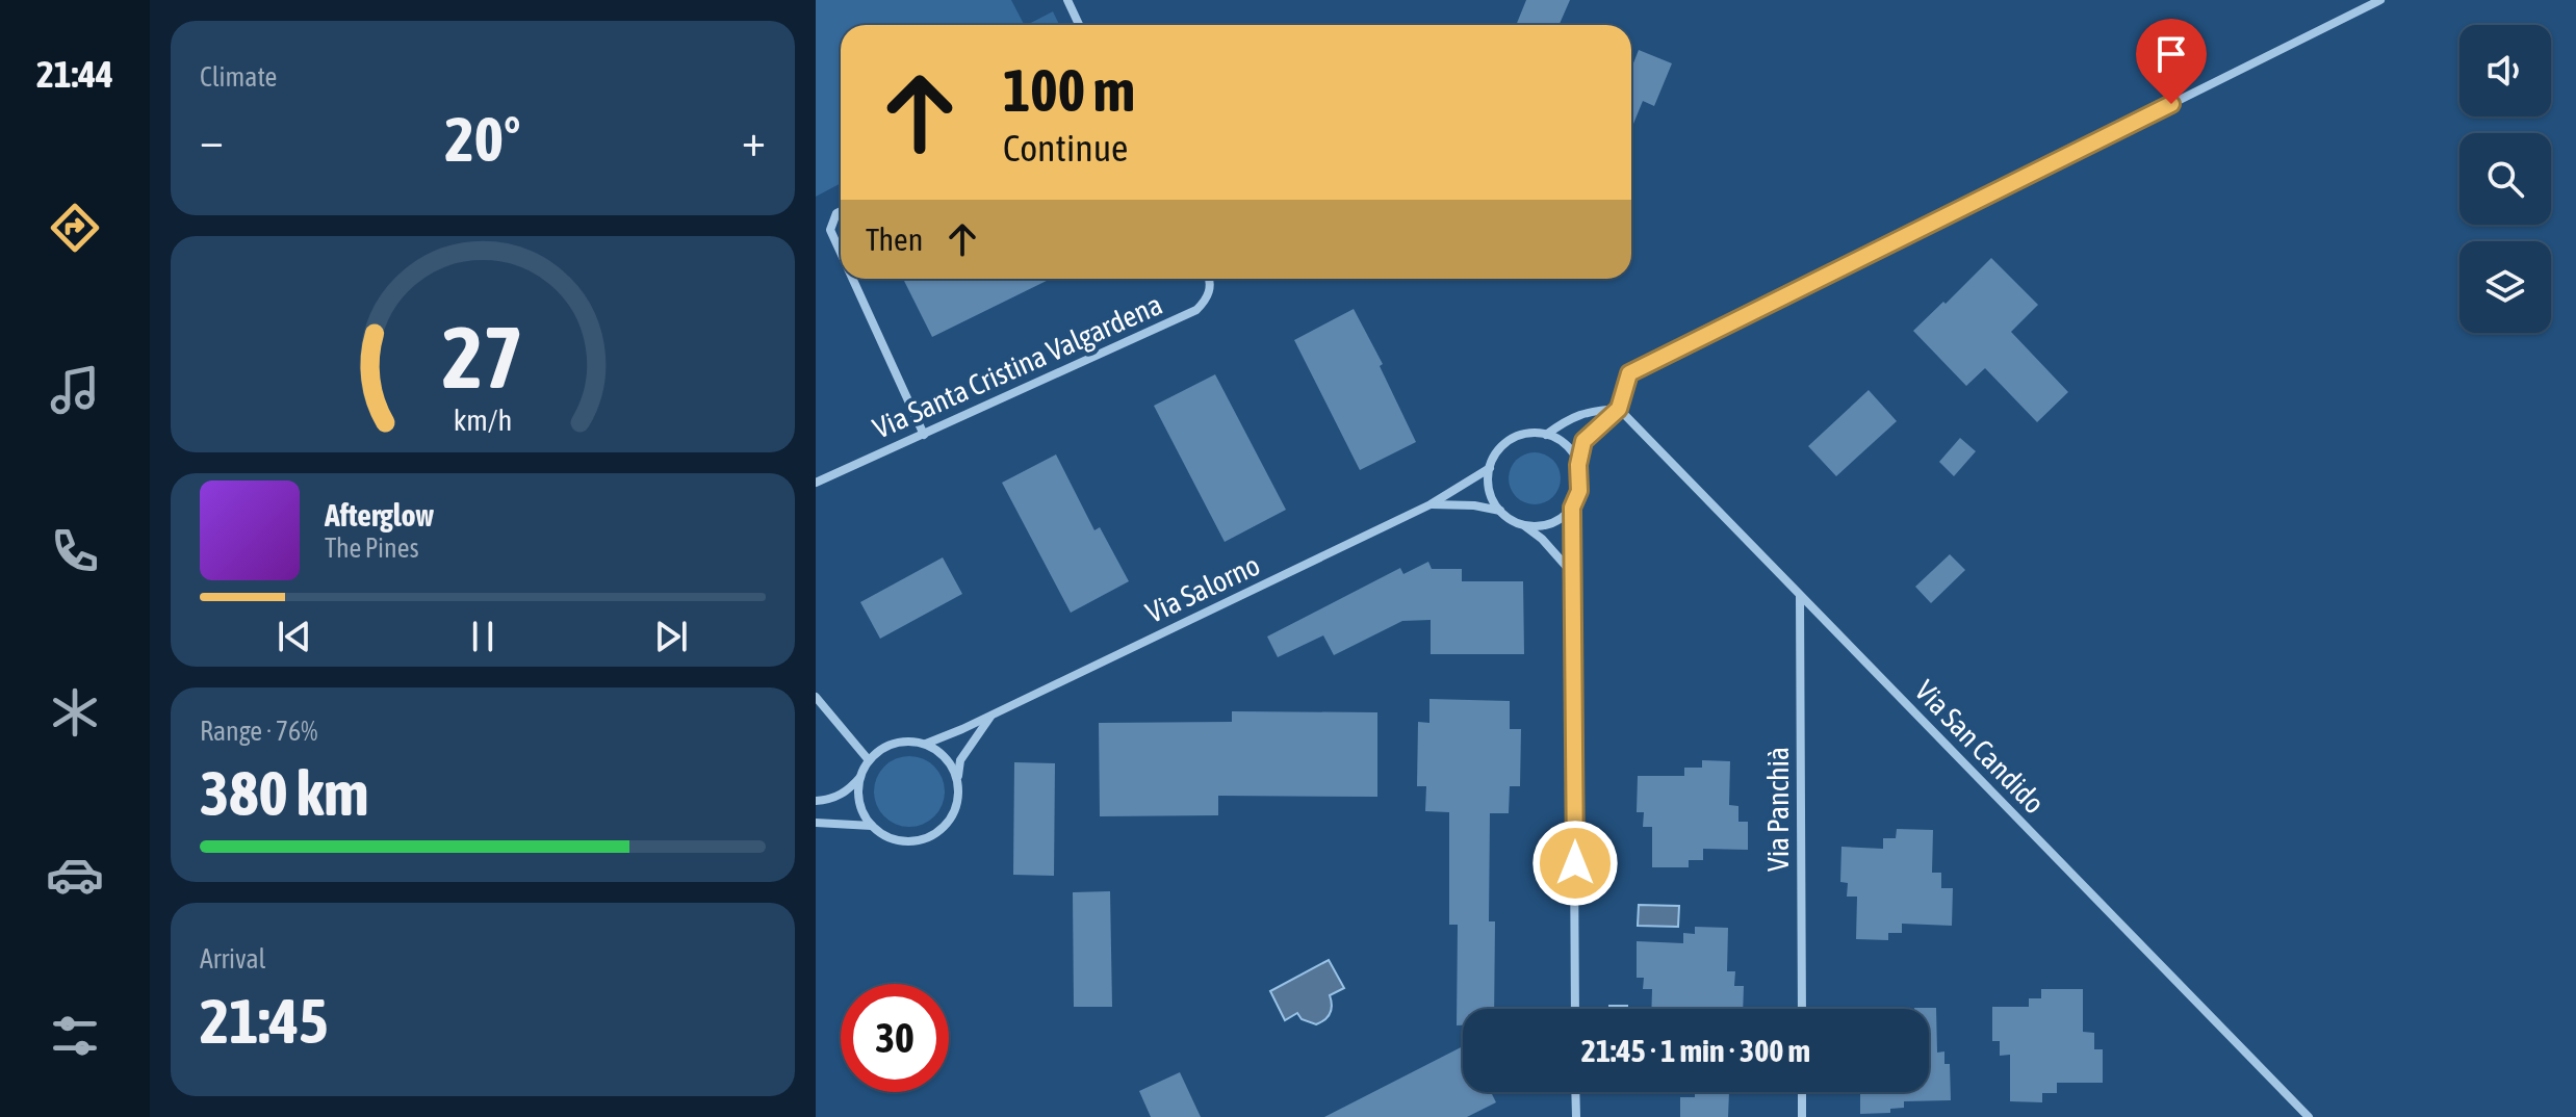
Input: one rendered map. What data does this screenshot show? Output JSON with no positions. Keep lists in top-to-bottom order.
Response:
{
  "streets": {
    "street": [
      "Via Santa Cristina Valgardena",
      "Via Salorno",
      "Via San Candido",
      "Via Panchià"
    ]
  },
  "crossings": [
    ["Via San Candido", "Via Panchià"]
  ],
  "page": {
    "tabs": "21:44",
    "tile": [
      "Climate",
      ["Range · 76%", "380 km"],
      ["Arrival", "21:45"]
    ],
    "turn": ["100 m", "Continue"],
    "heat": ["−", "20°", "+"],
    "then": "Then",
    "song": ["Afterglow", "The Pines"],
    "limit": "30",
    "trip": "21:45 · 1 min · 300 m",
    "gauge": ["27", "km/h"]
  }
}
